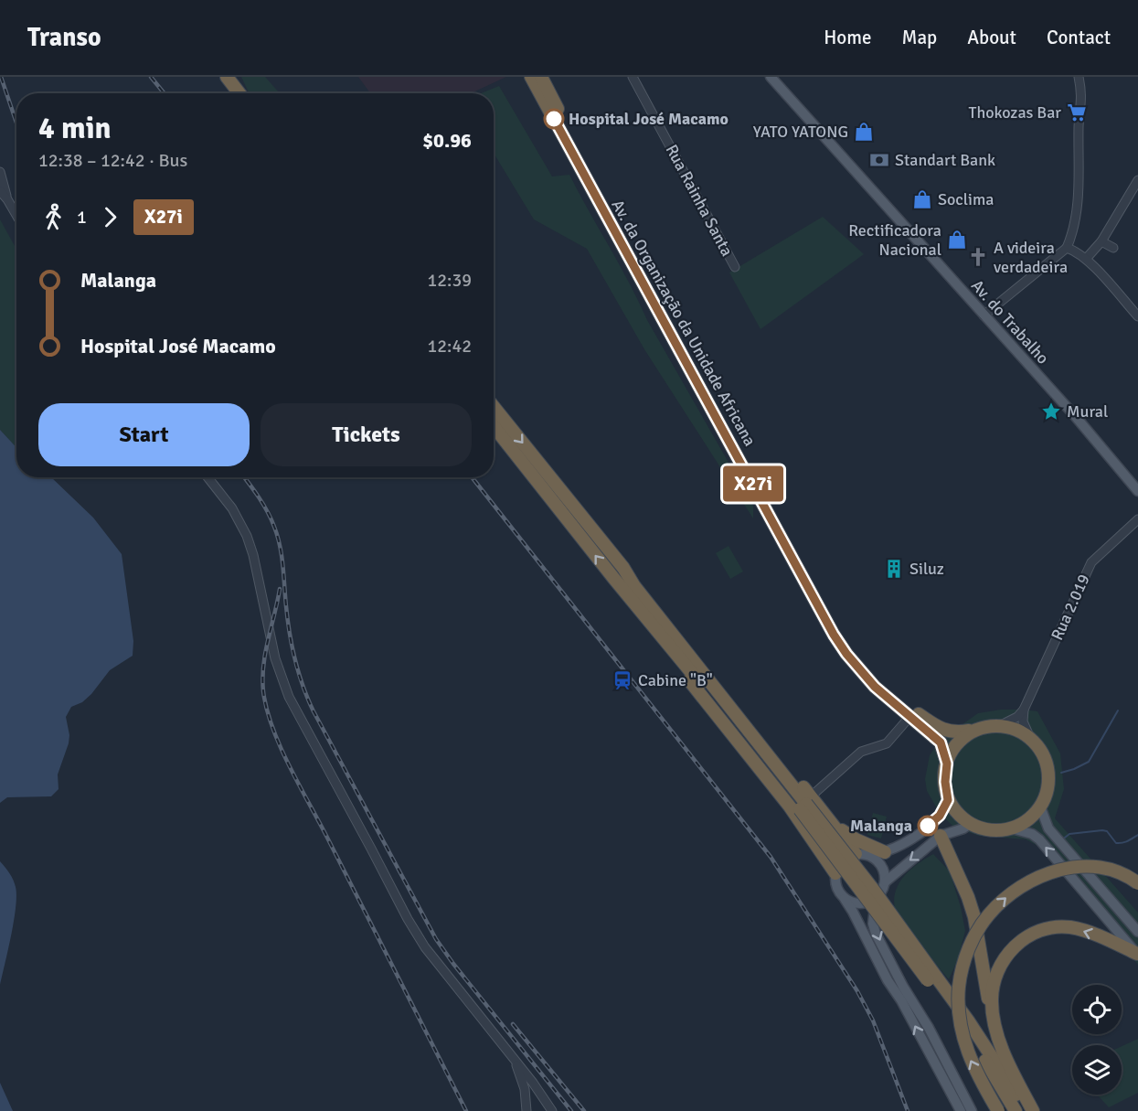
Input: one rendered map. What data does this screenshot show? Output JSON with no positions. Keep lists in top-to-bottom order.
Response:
{
  "streets": {
    "highway": ["Av. da Organização da Unidade Africana"],
    "main road": ["Av. do Trabalho"],
    "street": ["Rua Rainha Santa", "Rua 2.019"]
  },
  "places": {
    "supermarket": ["Thokozas Bar"],
    "other": ["Hospital José Macamo", "Malanga"],
    "shop": ["YATO YATONG", "Soclima", "Rectificadora Nacional"],
    "bank": ["Standart Bank"],
    "church": ["A videira verdadeira"],
    "place": ["Mural"],
    "building": ["Siluz"],
    "station": ["Cabine \"B\""]
  },
  "lines": ["bus line X27i"],
  "page": {
    "header": "Transo",
    "nav": [
      "Home",
      "Map",
      "About",
      "Contact"
    ],
    "on_map": "X27i",
    "heading": ["4 min", "12:38 – 12:42 · Bus", "$0.96"],
    "legs": ["1", "X27i"],
    "list": [
      {
        "name": "Malanga",
        "value": "12:39"
      },
      {
        "name": "Hospital José Macamo",
        "value": "12:42"
      }
    ],
    "buttons": ["Start", "Tickets"]
  }
}
